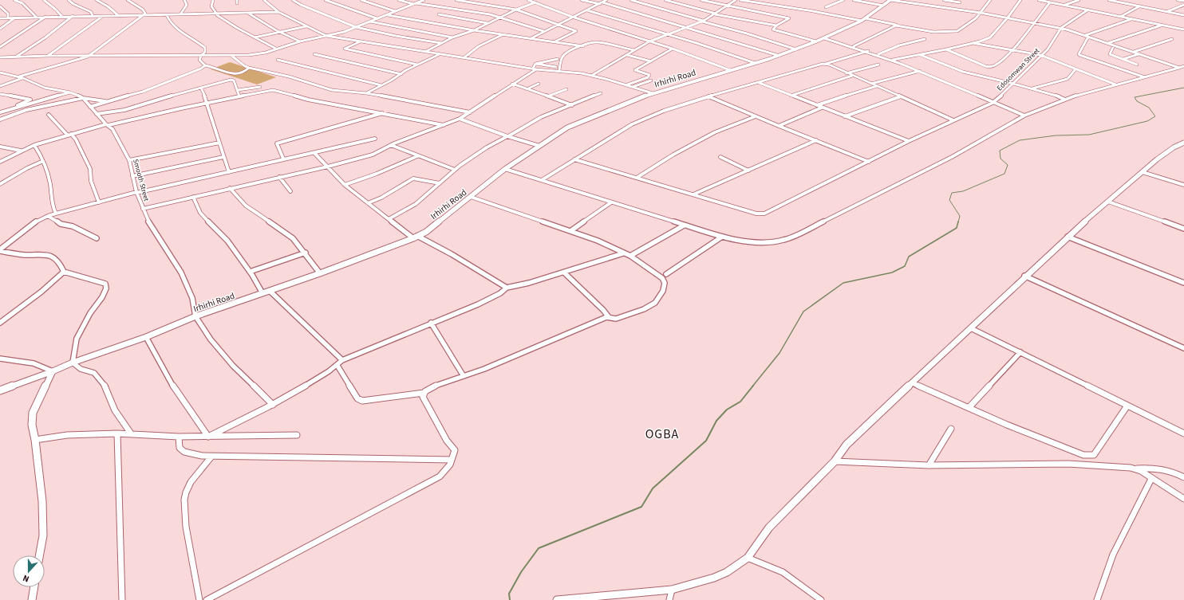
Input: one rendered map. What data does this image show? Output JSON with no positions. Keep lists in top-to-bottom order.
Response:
{
  "streets": {
    "street": ["Edosomwan Street", "Irhirhi Road", "Smooth Street"]
  },
  "crossings": [
    ["Irhirhi Road", "Smooth Street"]
  ],
  "districts": ["OGBA"],
  "north": "bottom"
}
